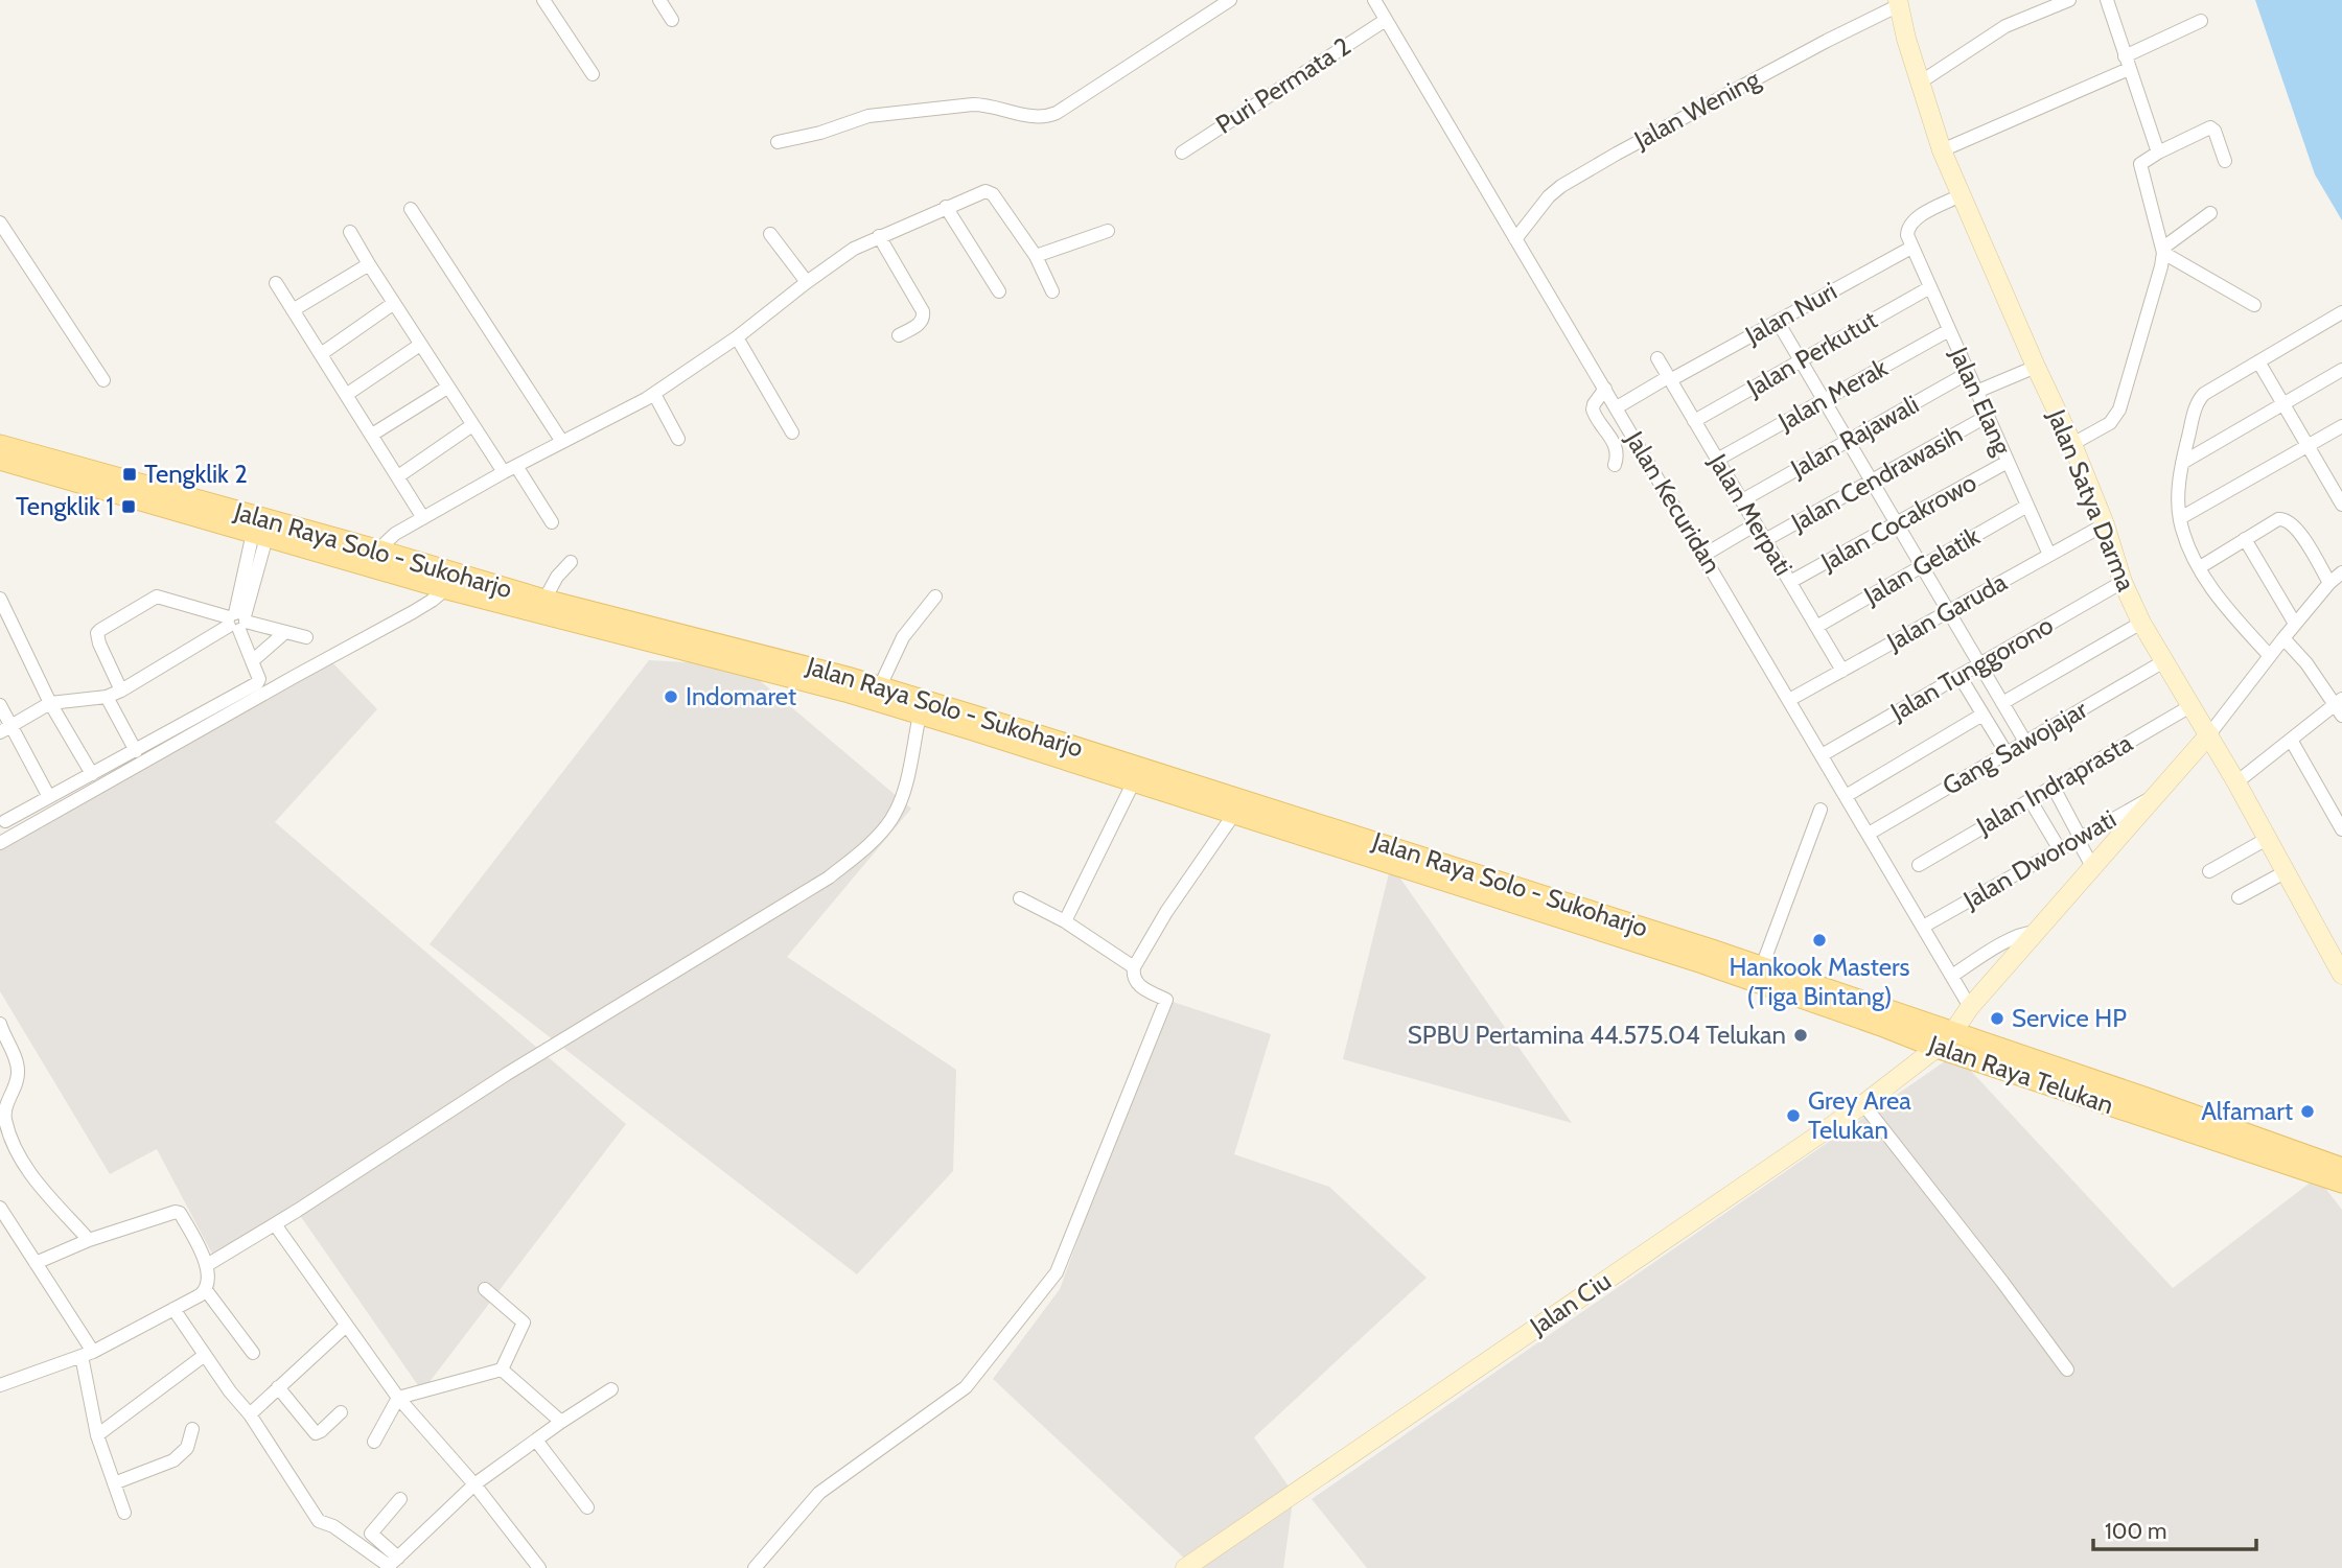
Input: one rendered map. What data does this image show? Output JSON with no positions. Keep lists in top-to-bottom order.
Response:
{
  "streets": {
    "main road": ["Jalan Raya Solo - Sukoharjo", "Jalan Raya Telukan"],
    "street": [
      "Puri Permata 2",
      "Jalan Wening",
      "Jalan Nuri",
      "Jalan Perkutut",
      "Jalan Merak",
      "Jalan Elang",
      "Jalan Rajawali",
      "Jalan Cendrawasih",
      "Jalan Satya Darma",
      "Jalan Kecuridan",
      "Jalan Merpati",
      "Jalan Cocakrowo",
      "Jalan Gelatik",
      "Jalan Garuda",
      "Jalan Tunggorono",
      "Gang Sawojajar",
      "Jalan Indraprasta",
      "Jalan Dworowati",
      "Jalan Ciu"
    ]
  },
  "crossings": [
    ["Puri Permata 2", "Jalan Kecuridan"],
    ["Jalan Wening", "Jalan Satya Darma"],
    ["Jalan Wening", "Jalan Kecuridan"],
    ["Jalan Nuri", "Jalan Elang"],
    ["Jalan Nuri", "Jalan Kecuridan"],
    ["Jalan Nuri", "Jalan Merpati"],
    ["Jalan Perkutut", "Jalan Elang"],
    ["Jalan Perkutut", "Jalan Merpati"],
    ["Jalan Merak", "Jalan Elang"],
    ["Jalan Merak", "Jalan Merpati"],
    ["Jalan Elang", "Jalan Rajawali"],
    ["Jalan Elang", "Jalan Cendrawasih"],
    ["Jalan Elang", "Jalan Cocakrowo"],
    ["Jalan Elang", "Jalan Gelatik"],
    ["Jalan Elang", "Jalan Garuda"],
    ["Jalan Rajawali", "Jalan Merpati"],
    ["Jalan Cendrawasih", "Jalan Merpati"],
    ["Jalan Satya Darma", "Jalan Garuda"],
    ["Jalan Satya Darma", "Jalan Tunggorono"],
    ["Jalan Satya Darma", "Gang Sawojajar"],
    ["Jalan Satya Darma", "Jalan Indraprasta"],
    ["Jalan Satya Darma", "Jalan Ciu"],
    ["Jalan Kecuridan", "Jalan Garuda"],
    ["Jalan Kecuridan", "Jalan Tunggorono"],
    ["Jalan Kecuridan", "Gang Sawojajar"],
    ["Jalan Kecuridan", "Jalan Dworowati"],
    ["Jalan Kecuridan", "Jalan Ciu"],
    ["Jalan Merpati", "Jalan Cocakrowo"],
    ["Jalan Merpati", "Jalan Gelatik"],
    ["Jalan Merpati", "Jalan Garuda"],
    ["Jalan Raya Solo - Sukoharjo", "Jalan Raya Telukan"],
    ["Jalan Dworowati", "Jalan Ciu"],
    ["Jalan Raya Telukan", "Jalan Ciu"]
  ],
  "places": {
    "transit": ["Tengklik 2", "Tengklik 1"],
    "other": [
      "Indomaret",
      "Hankook Masters (Tiga Bintang)",
      "Service HP",
      "SPBU Pertamina 44.575.04 Telukan",
      "Alfamart",
      "Grey Area Telukan"
    ]
  },
  "scale_bar": "100 m"
}
